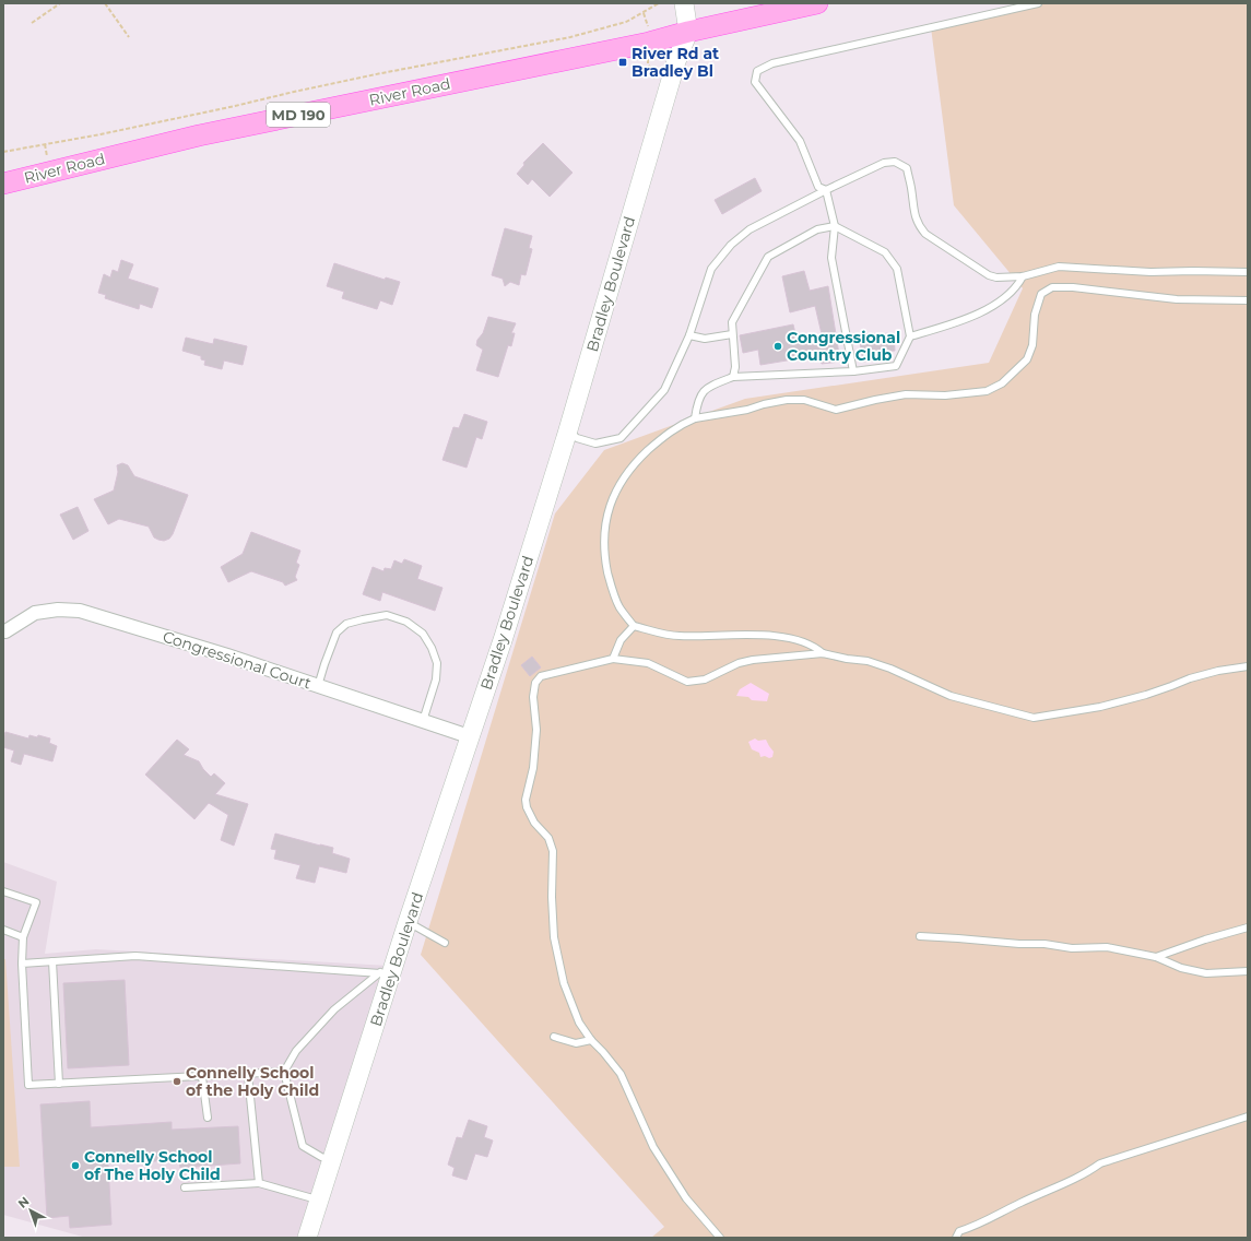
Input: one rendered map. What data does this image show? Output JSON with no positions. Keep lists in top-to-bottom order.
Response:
{
  "streets": {
    "main road": ["River Road", "MD 190", "Bradley Boulevard"],
    "street": ["Congressional Court"]
  },
  "crossings": [
    ["River Road", "Bradley Boulevard"],
    ["Bradley Boulevard", "Congressional Court"]
  ],
  "places": {
    "transit": ["River Rd at Bradley Bl"],
    "other": ["Congressional Country Club", "Connelly School of the Holy Child", "Connelly School of The Holy Child"]
  },
  "north": "top left"
}
